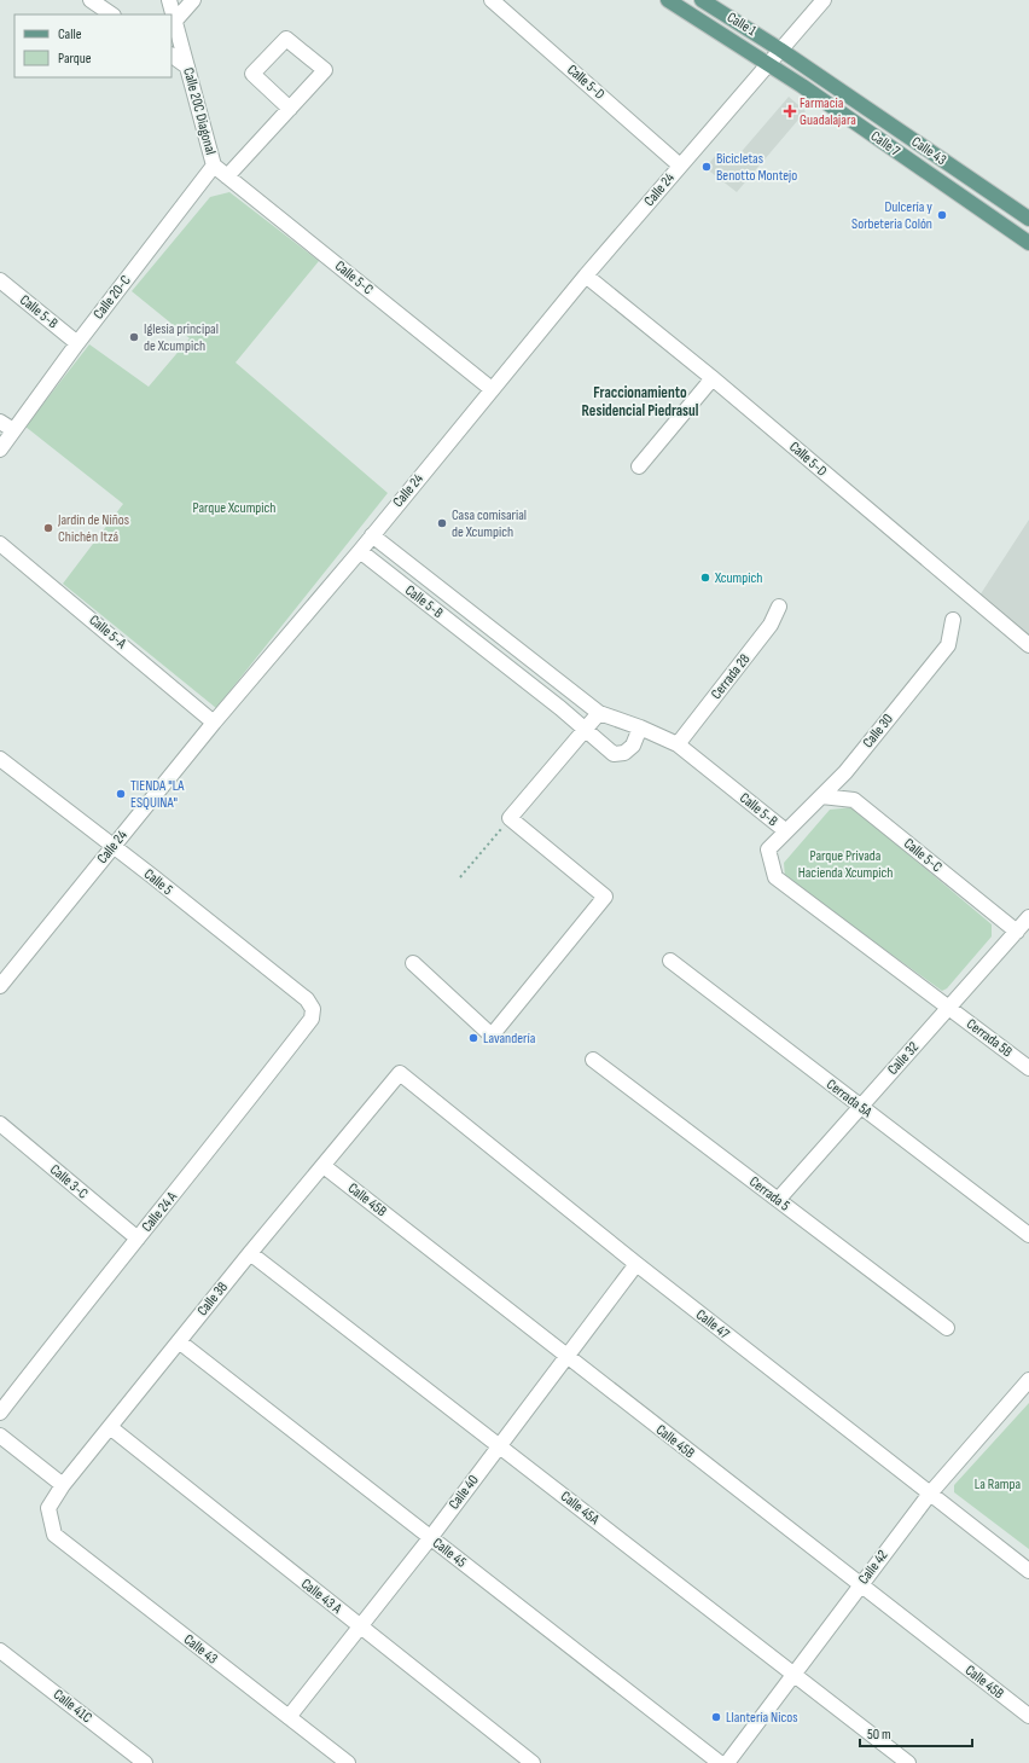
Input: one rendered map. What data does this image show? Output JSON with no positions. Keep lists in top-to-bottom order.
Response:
{
  "streets": {
    "main road": ["Calle 1", "Calle 7", "Calle 43"],
    "street": [
      "Calle 5-D",
      "Calle 20C Diagonal",
      "Calle 24",
      "Calle 5-C",
      "Calle 20-C",
      "Calle 5-B",
      "Calle 5-A",
      "Cerrada 28",
      "Calle 30",
      "Calle 5",
      "Cerrada 5B",
      "Calle 32",
      "Cerrada 5A",
      "Calle 3-C",
      "Cerrada 5",
      "Calle 45B",
      "Calle 24 A",
      "Calle 38",
      "Calle 47",
      "Calle 40",
      "Calle 45A",
      "Calle 45",
      "Calle 42",
      "Calle 43 A",
      "Calle 41C"
    ]
  },
  "crossings": [
    ["Calle 1", "Calle 43"],
    ["Calle 1", "Calle 24"],
    ["Calle 5-D", "Calle 24"],
    ["Calle 20C Diagonal", "Calle 5-C"],
    ["Calle 20C Diagonal", "Calle 20-C"],
    ["Calle 7", "Calle 24"],
    ["Calle 43", "Calle 24"],
    ["Calle 43", "Calle 38"],
    ["Calle 43", "Calle 40"],
    ["Calle 24", "Calle 5-C"],
    ["Calle 24", "Calle 5-B"],
    ["Calle 24", "Calle 5-A"],
    ["Calle 24", "Calle 5"],
    ["Calle 5-C", "Calle 20-C"],
    ["Calle 5-C", "Calle 30"],
    ["Calle 5-C", "Calle 32"],
    ["Calle 20-C", "Calle 5-B"],
    ["Calle 5-B", "Cerrada 28"],
    ["Calle 5-B", "Calle 30"],
    ["Calle 5-B", "Cerrada 5B"],
    ["Calle 5-B", "Calle 32"],
    ["Calle 5", "Calle 24 A"],
    ["Cerrada 5B", "Calle 32"],
    ["Calle 32", "Cerrada 5A"],
    ["Calle 32", "Cerrada 5"],
    ["Calle 3-C", "Calle 24 A"],
    ["Calle 45B", "Calle 38"],
    ["Calle 45B", "Calle 40"],
    ["Calle 45B", "Calle 42"],
    ["Calle 38", "Calle 47"],
    ["Calle 38", "Calle 45A"],
    ["Calle 38", "Calle 45"],
    ["Calle 38", "Calle 43 A"],
    ["Calle 47", "Calle 40"],
    ["Calle 47", "Calle 42"],
    ["Calle 40", "Calle 45A"],
    ["Calle 40", "Calle 45"],
    ["Calle 40", "Calle 43 A"],
    ["Calle 45A", "Calle 42"]
  ],
  "districts": ["Fraccionamiento Residencial Piedrasul"],
  "parks": ["Parque Xcumpich", "Parque Privada Hacienda Xcumpich", "La Rampa"],
  "places": {
    "health": ["Farmacia Guadalajara"],
    "other": [
      "Bicicletas Benotto Montejo",
      "Dulcería y Sorbeteria Colón",
      "Iglesia principal de Xcumpich",
      "Casa comisarial de Xcumpich",
      "Jardín de Niños Chichén Itzá",
      "Xcumpich",
      "TIENDA \"LA ESQUINA\"",
      "Lavandería",
      "Llantería Nicos"
    ]
  },
  "legend": ["Calle", "Parque"],
  "scale_bar": "50 m"
}
